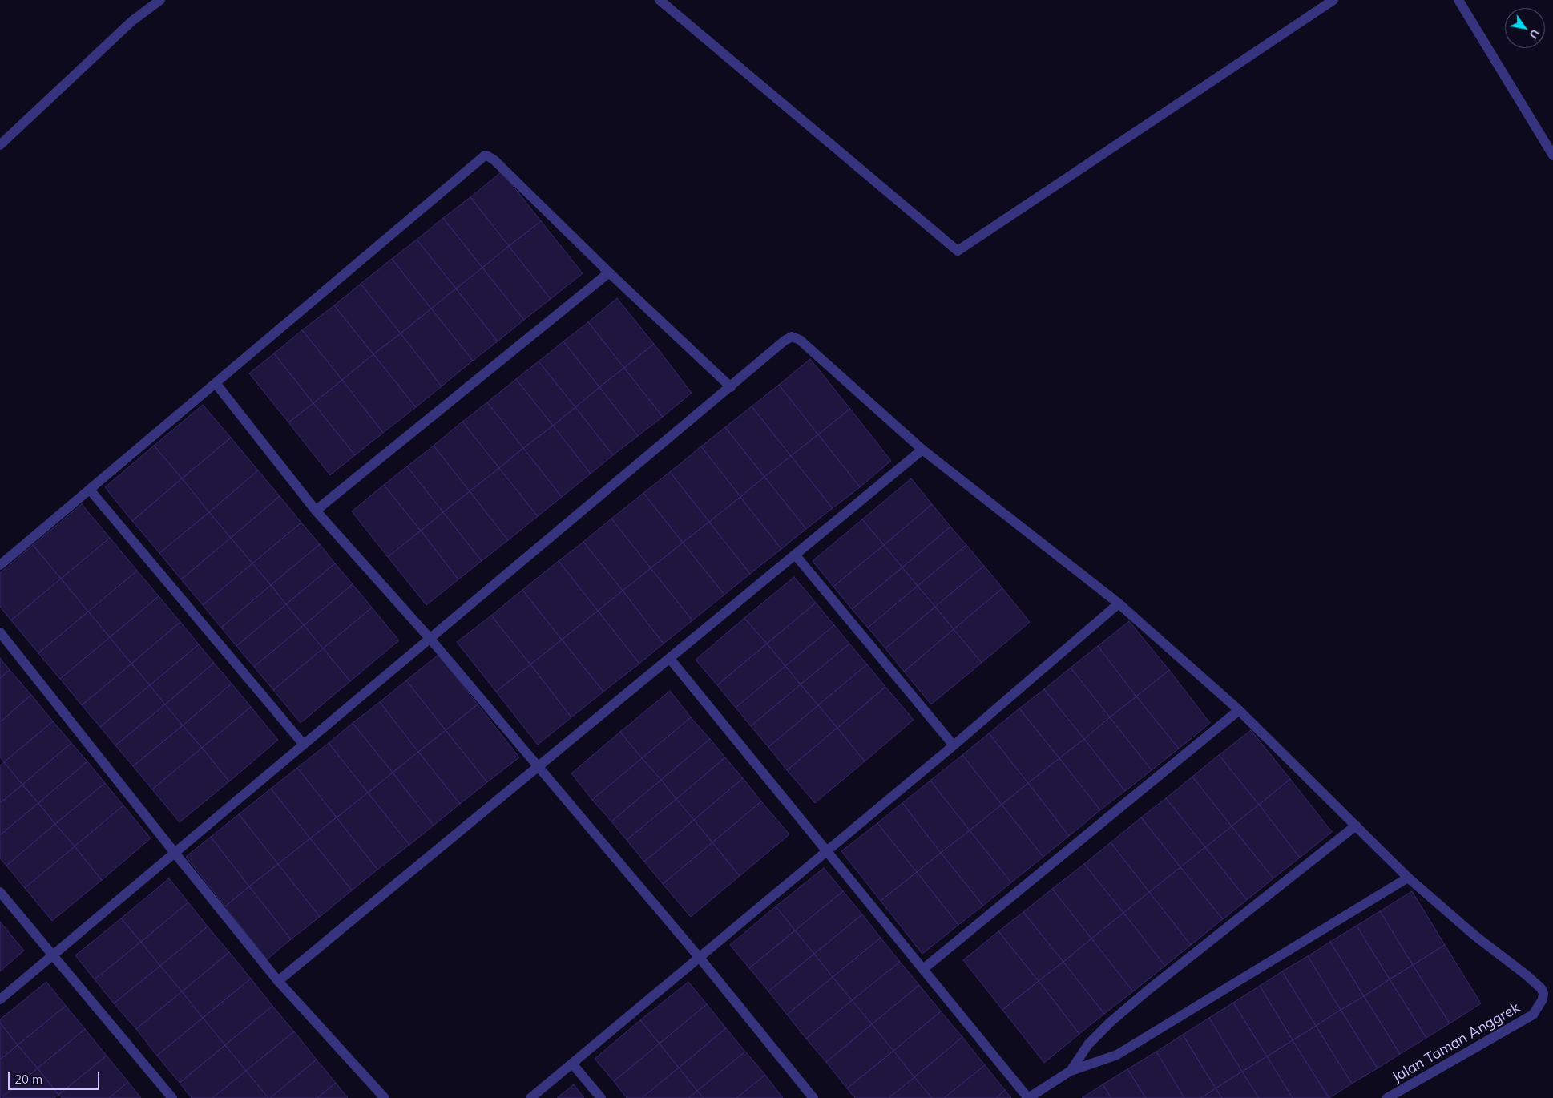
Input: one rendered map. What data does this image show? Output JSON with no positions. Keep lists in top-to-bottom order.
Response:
{
  "streets": {
    "street": ["Jalan Taman Anggrek"]
  },
  "scale_bar": "20 m",
  "north": "bottom right"
}
